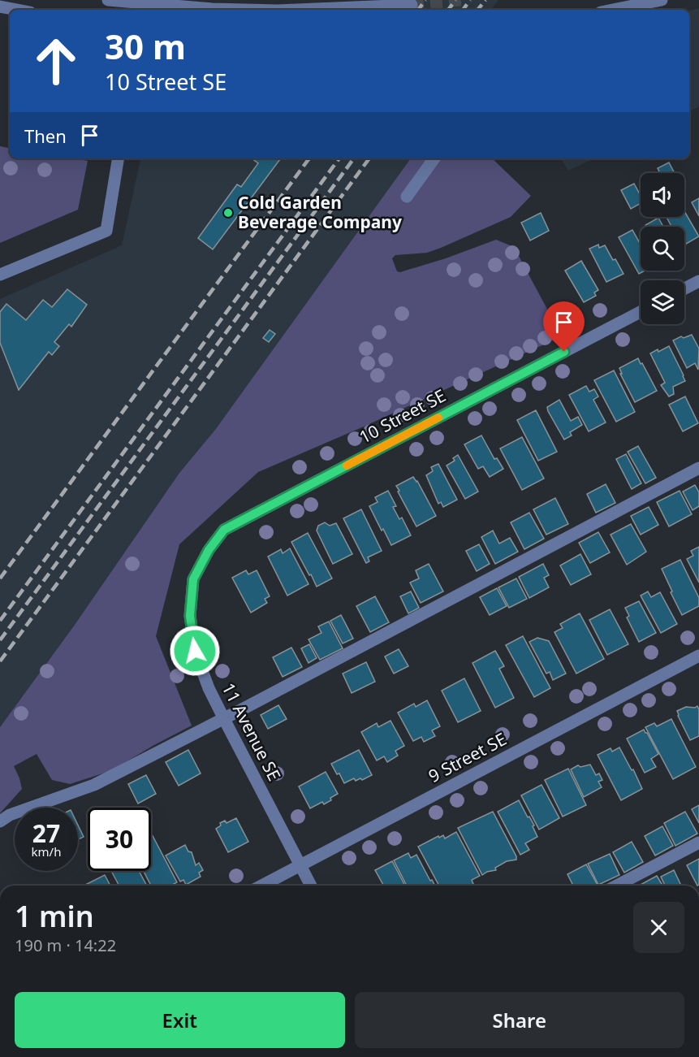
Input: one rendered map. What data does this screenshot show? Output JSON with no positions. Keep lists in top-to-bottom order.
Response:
{
  "streets": {
    "street": ["10 Street SE", "11 Avenue SE", "9 Street SE"]
  },
  "crossings": [
    ["10 Street SE", "11 Avenue SE"],
    ["11 Avenue SE", "9 Street SE"]
  ],
  "places": ["Cold Garden Beverage Company"],
  "page": {
    "turn": ["30 m", "10 Street SE"],
    "then": "Then",
    "speed": "27 km/h",
    "limit": "30",
    "heading": ["1 min", "190 m · 14:22"],
    "buttons": ["Exit", "Share"]
  }
}
